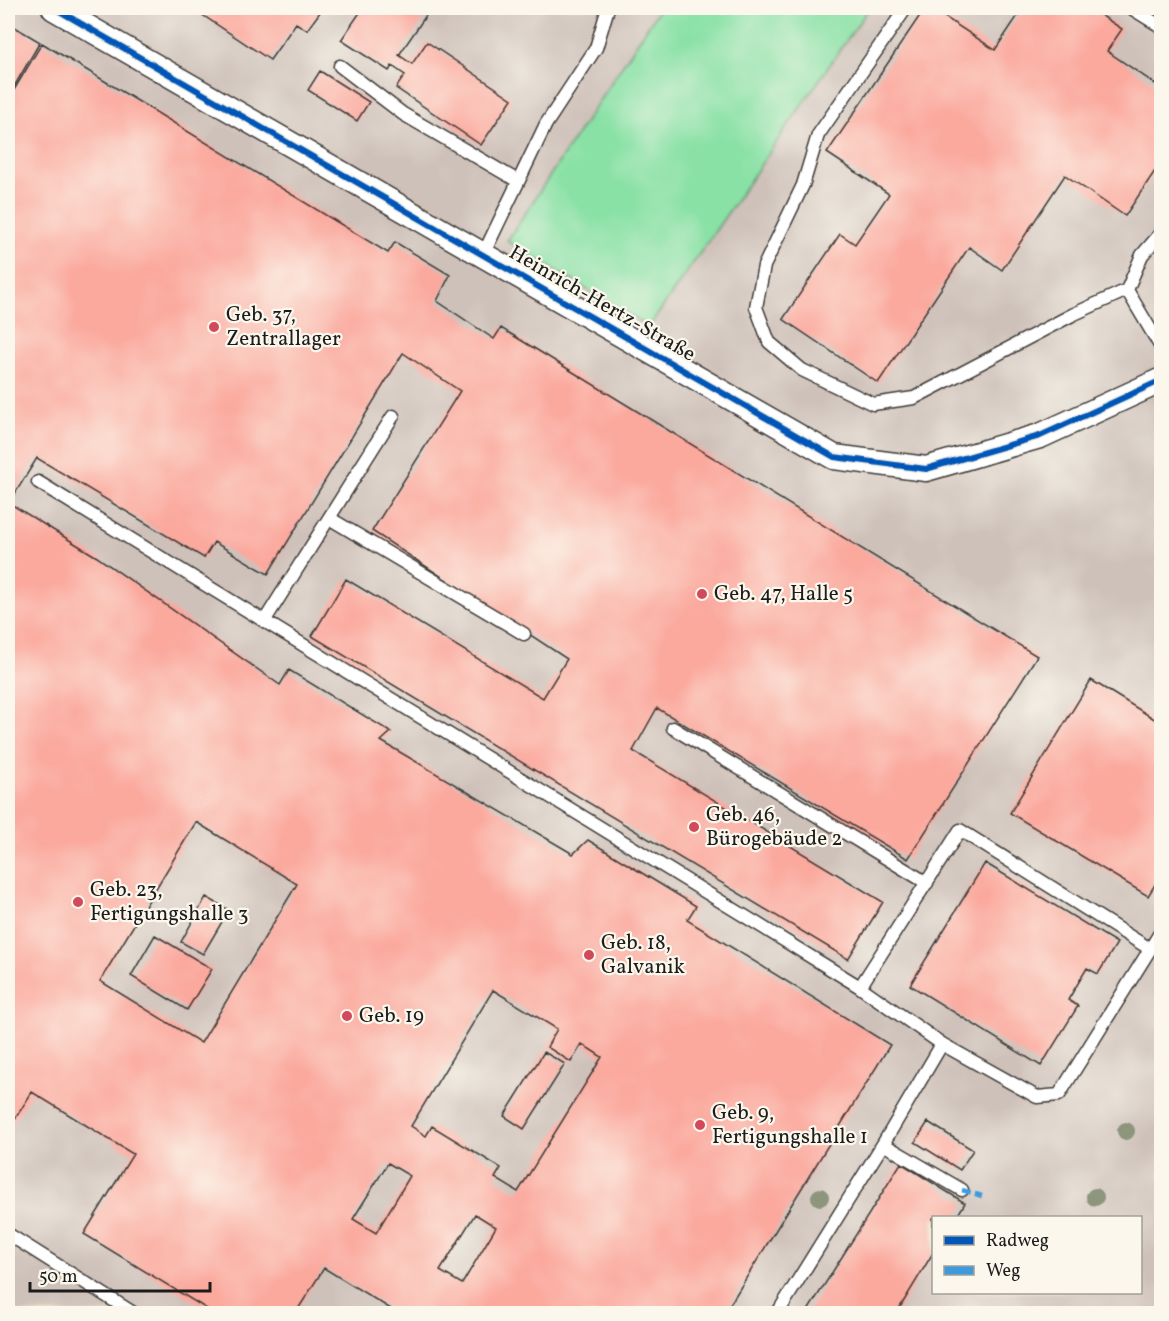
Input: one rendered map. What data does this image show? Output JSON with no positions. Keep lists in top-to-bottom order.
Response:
{
  "streets": {
    "street": ["Heinrich-Hertz-Straße"]
  },
  "places": [
    "Geb. 37, Zentrallager",
    "Geb. 47, Halle 5",
    "Geb. 46, Bürogebäude 2",
    "Geb. 23, Fertigungshalle 3",
    "Geb. 18, Galvanik",
    "Geb. 19",
    "Geb. 9, Fertigungshalle 1"
  ],
  "legend": ["Radweg", "Weg"],
  "scale_bar": "50 m"
}
